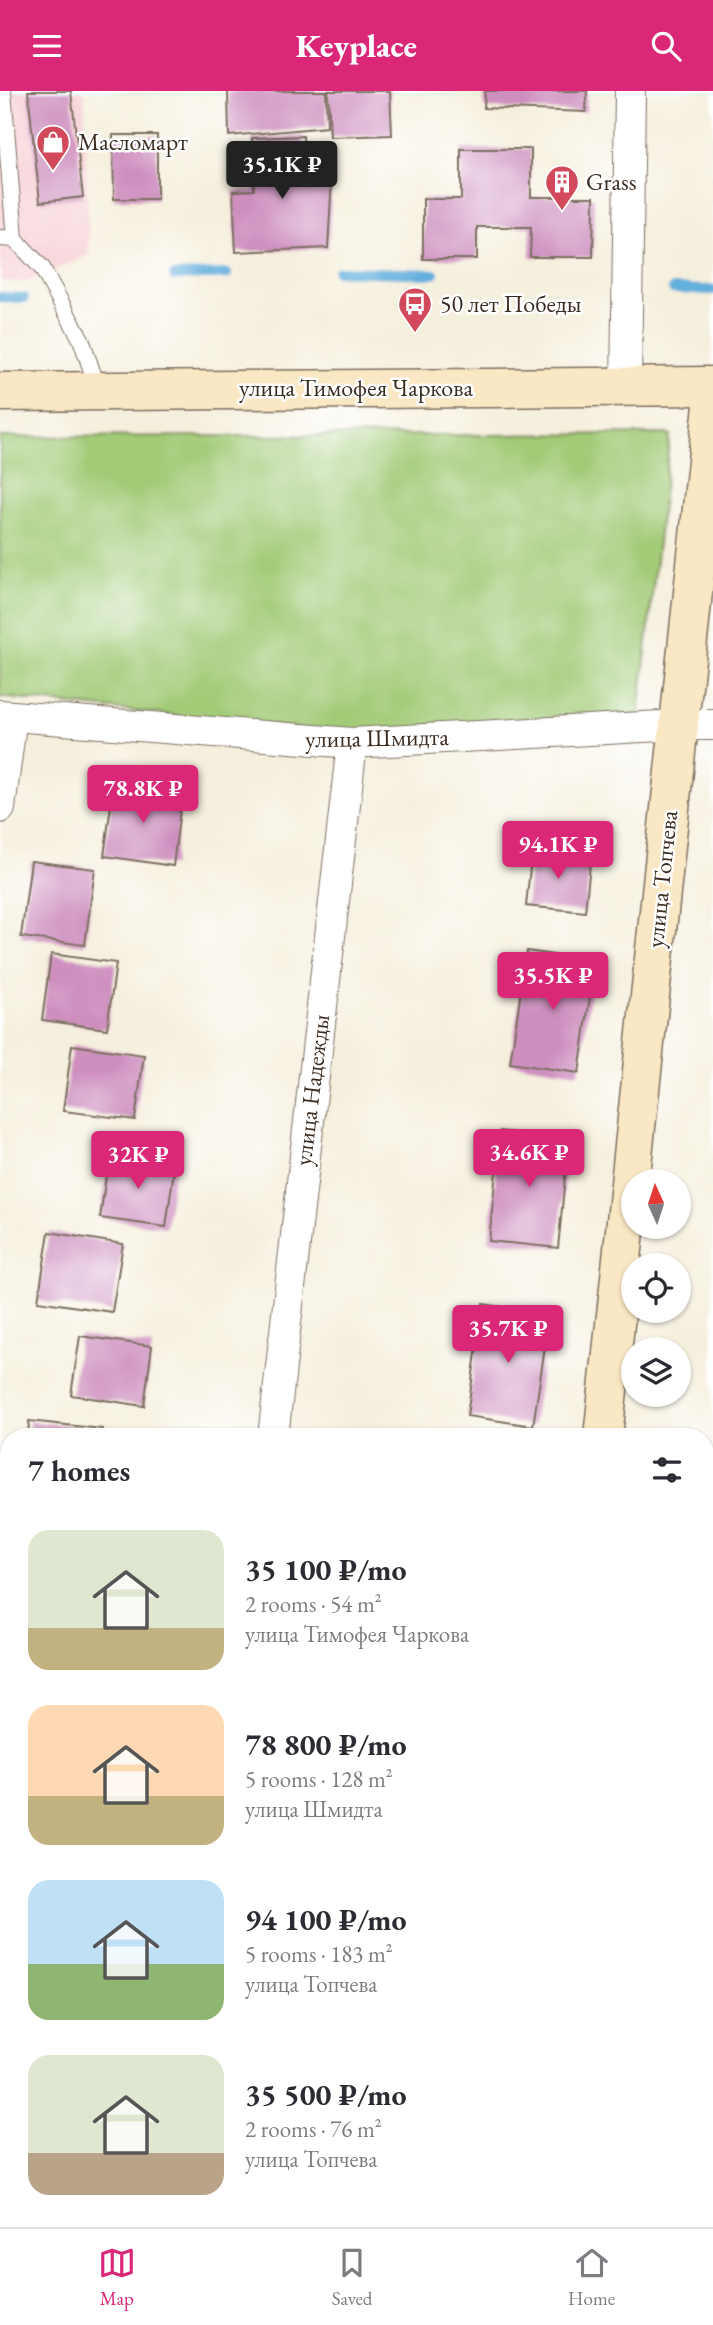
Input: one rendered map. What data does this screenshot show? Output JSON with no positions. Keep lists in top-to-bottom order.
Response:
{
  "streets": {
    "street": [
      "улица Тимофея Чаркова",
      "улица Шмидта",
      "улица Топчева",
      "улица Надежды"
    ]
  },
  "crossings": [
    ["улица Шмидта", "улица Топчева"],
    ["улица Шмидта", "улица Надежды"]
  ],
  "places": {
    "shop": ["Масломарт"],
    "building": ["Grass"],
    "bus stop": ["50 лет Победы"]
  },
  "north": "top",
  "page": {
    "header": "Keyplace",
    "price": [
      "35.1K ₽",
      "78.8K ₽",
      "94.1K ₽",
      "35.5K ₽",
      "34.6K ₽",
      "32K ₽",
      "35.7K ₽"
    ],
    "heading": "7 homes",
    "list": [
      {
        "name": "35 100 ₽/mo",
        "note": "2 rooms · 54 m² · улица Тимофея Чаркова"
      },
      {
        "name": "78 800 ₽/mo",
        "note": "5 rooms · 128 m² · улица Шмидта"
      },
      {
        "name": "94 100 ₽/mo",
        "note": "5 rooms · 183 m² · улица Топчева"
      },
      {
        "name": "35 500 ₽/mo",
        "note": "2 rooms · 76 m² · улица Топчева"
      }
    ],
    "tabs": ["Map", "Saved", "Home"]
  }
}
